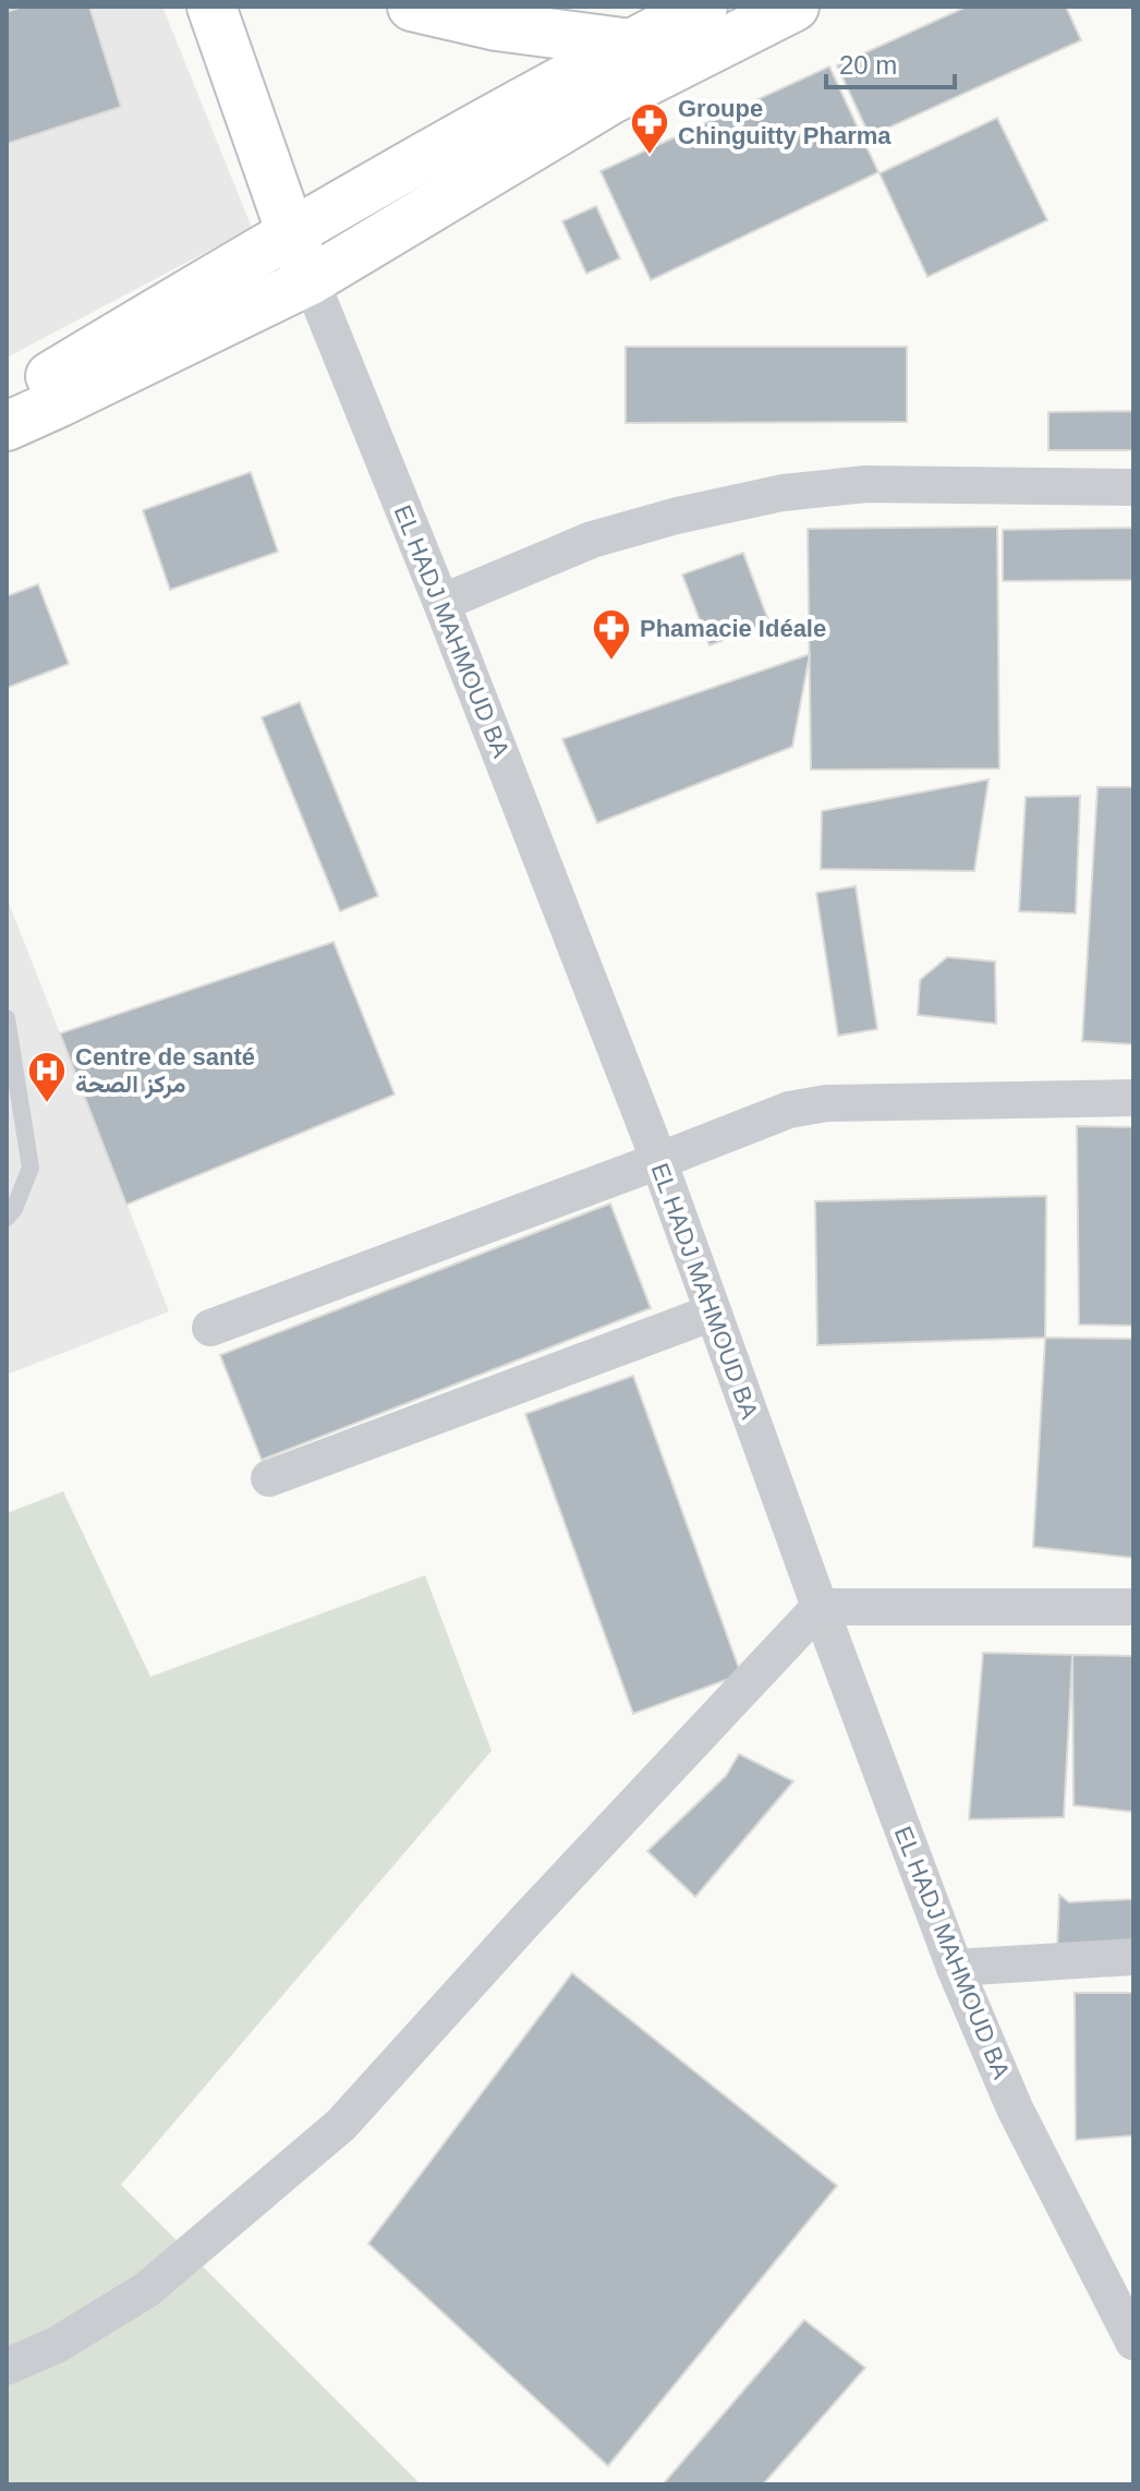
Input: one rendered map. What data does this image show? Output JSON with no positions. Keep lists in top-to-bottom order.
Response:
{
  "streets": {
    "main road": ["EL HADJ MAHMOUD BA"]
  },
  "places": {
    "pharmacy": ["Groupe Chinguitty Pharma", "Phamacie Idéale"],
    "hospital": ["Centre de santé مركز الصحة"]
  },
  "scale_bar": "20 m"
}
